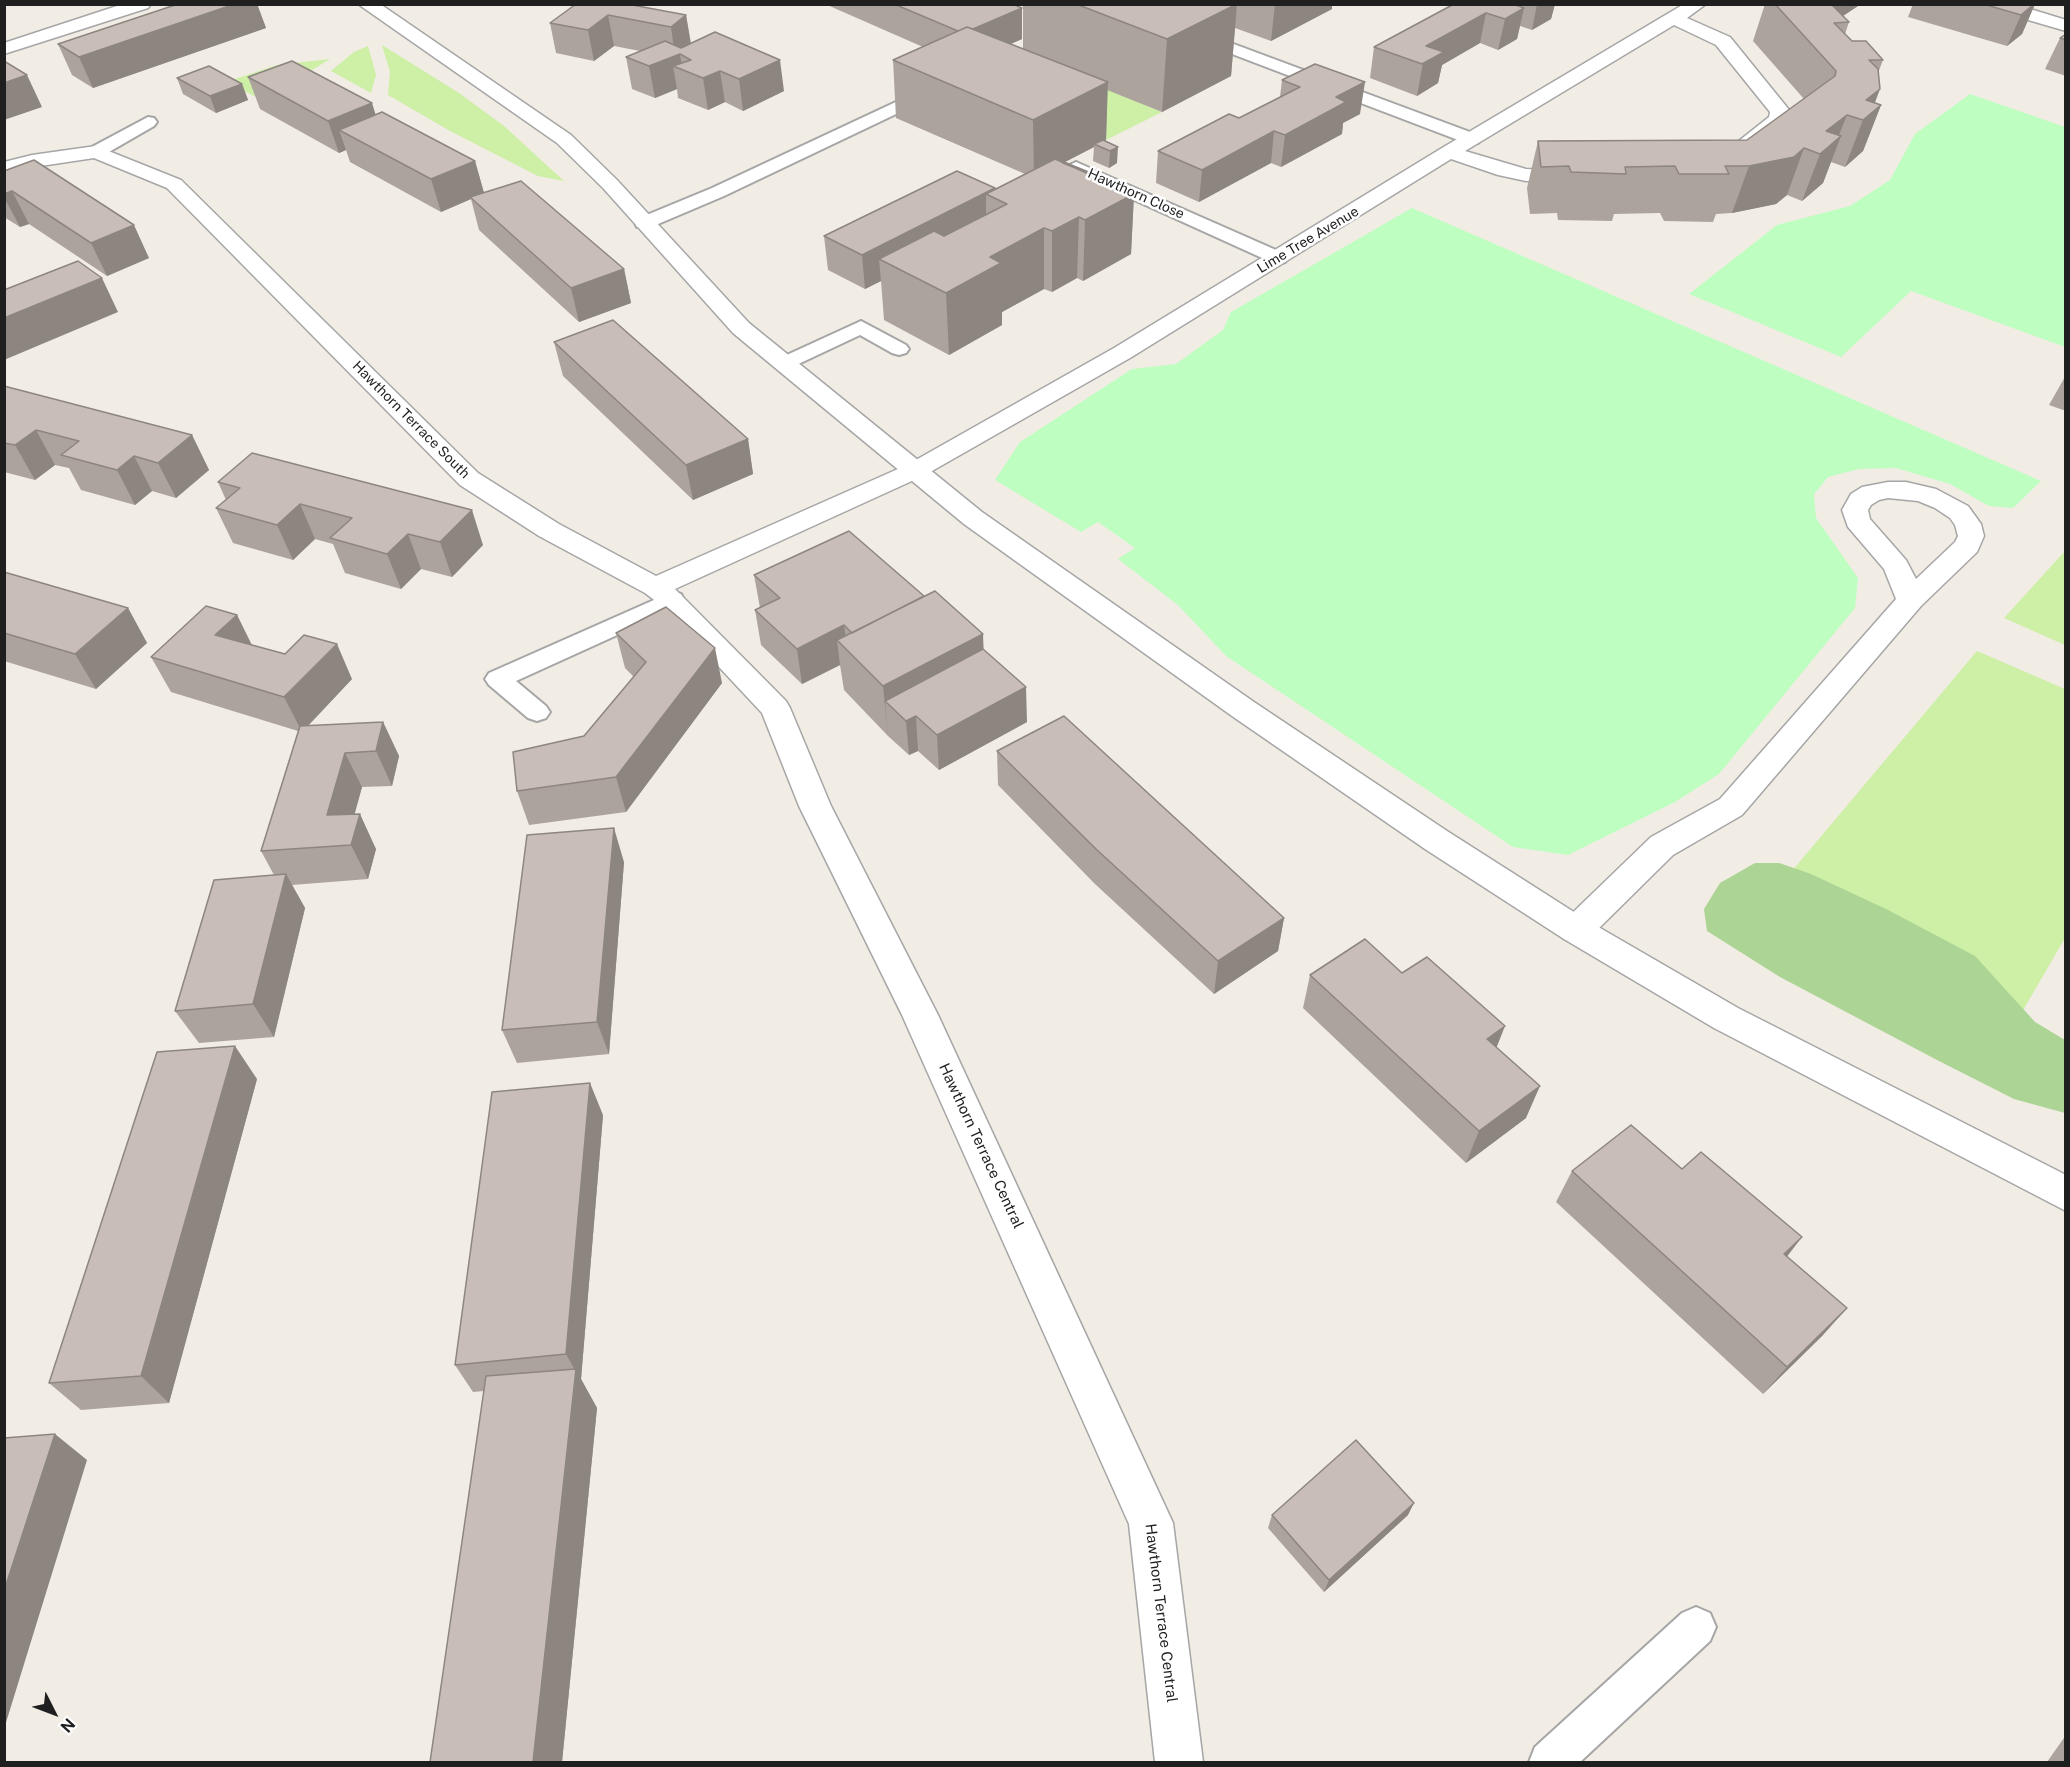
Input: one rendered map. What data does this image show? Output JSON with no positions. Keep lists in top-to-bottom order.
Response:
{
  "streets": {
    "street": ["Lime Tree Avenue", "Hawthorn Terrace South", "Hawthorn Terrace Central"],
    "lane": ["Hawthorn Close"]
  },
  "crossings": [
    ["Hawthorn Close", "Lime Tree Avenue"],
    ["Hawthorn Terrace South", "Hawthorn Terrace Central"]
  ],
  "north": "bottom right"
}
